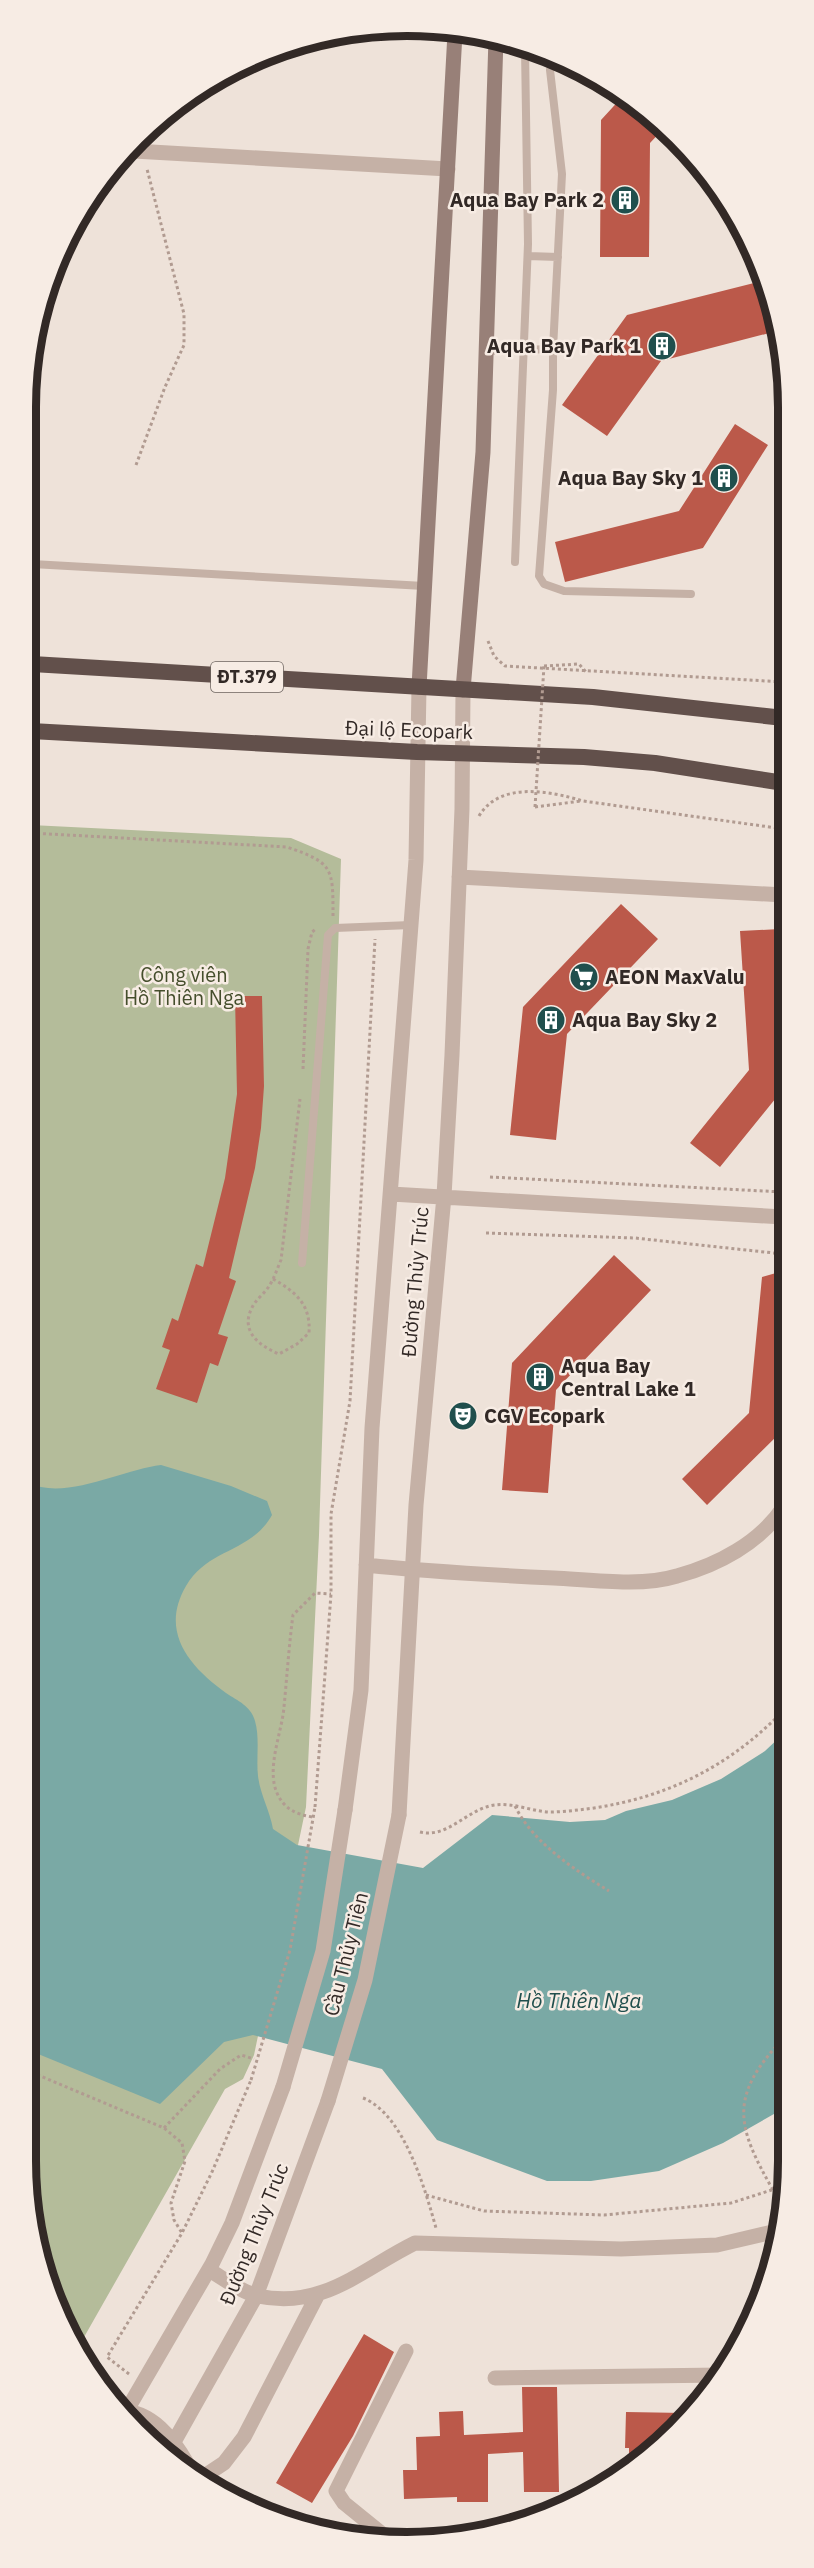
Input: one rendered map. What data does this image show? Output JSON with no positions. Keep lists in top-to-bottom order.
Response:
{
  "streets": {
    "highway": ["ĐT.379", "Đại lộ Ecopark"],
    "street": ["Đường Thủy Trúc", "Cầu Thủy Tiên"]
  },
  "crossings": [
    ["ĐT.379", "Đường Thủy Trúc"],
    ["Đại lộ Ecopark", "Đường Thủy Trúc"],
    ["Đường Thủy Trúc", "Cầu Thủy Tiên"]
  ],
  "water": ["Hồ Thiên Nga"],
  "parks": ["Công viên Hồ Thiên Nga"],
  "places": {
    "building": [
      "Aqua Bay Park 2",
      "Aqua Bay Park 1",
      "Aqua Bay Sky 1",
      "Aqua Bay Sky 2",
      "Aqua Bay Central Lake 1"
    ],
    "supermarket": ["AEON MaxValu"],
    "theatre": ["CGV Ecopark"]
  }
}
